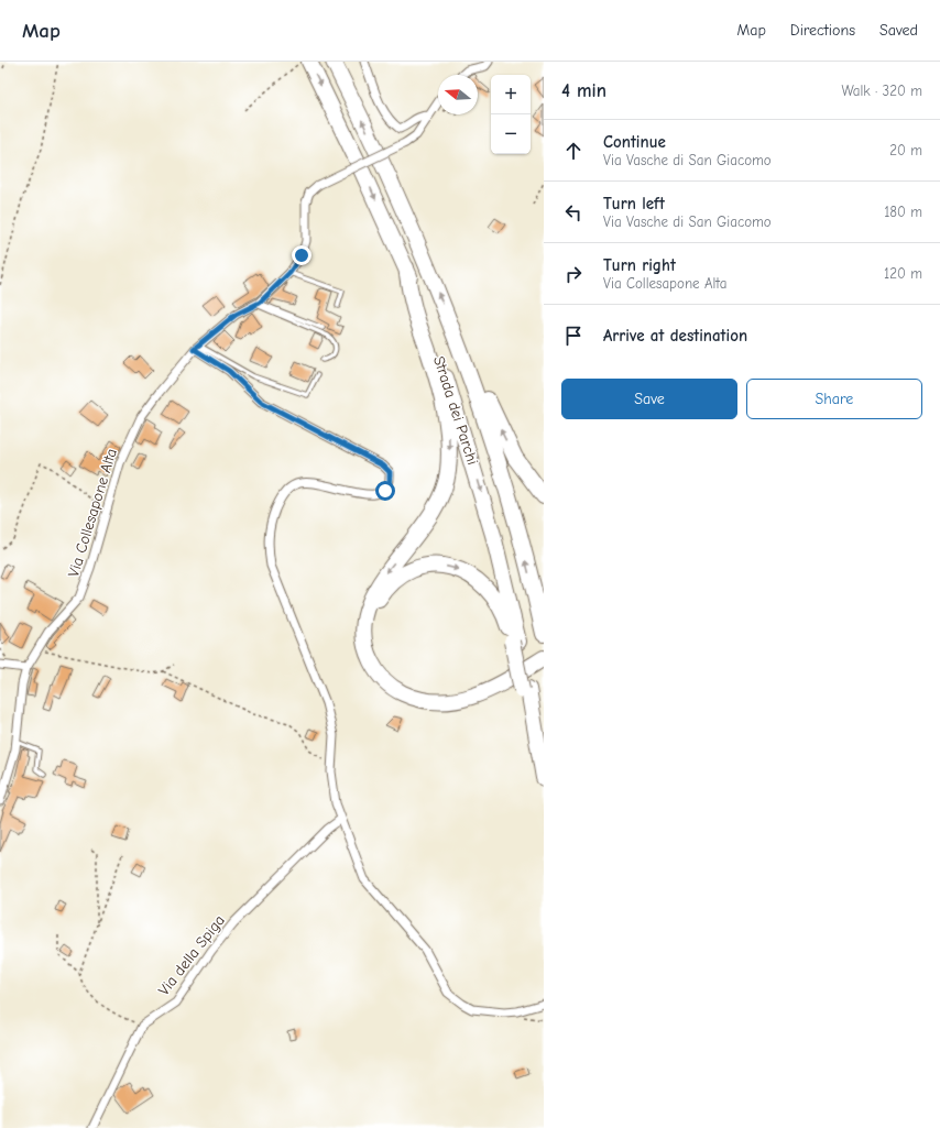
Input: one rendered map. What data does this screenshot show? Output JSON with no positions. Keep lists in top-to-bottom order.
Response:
{
  "streets": {
    "highway": ["Strada dei Parchi"],
    "street": ["Via Collesapone Alta", "Via della Spiga"]
  },
  "north": "left",
  "page": {
    "header": "Map",
    "nav": ["Map", "Directions", "Saved"],
    "heading": ["4 min", "Walk · 320 m"],
    "map_buttons": ["+", "−"],
    "list": [
      ["Continue", "Via Vasche di San Giacomo", "20 m"],
      ["Turn left", "Via Vasche di San Giacomo", "180 m"],
      ["Turn right", "Via Collesapone Alta", "120 m"],
      "Arrive at destination"
    ],
    "buttons": ["Save", "Share"]
  }
}
